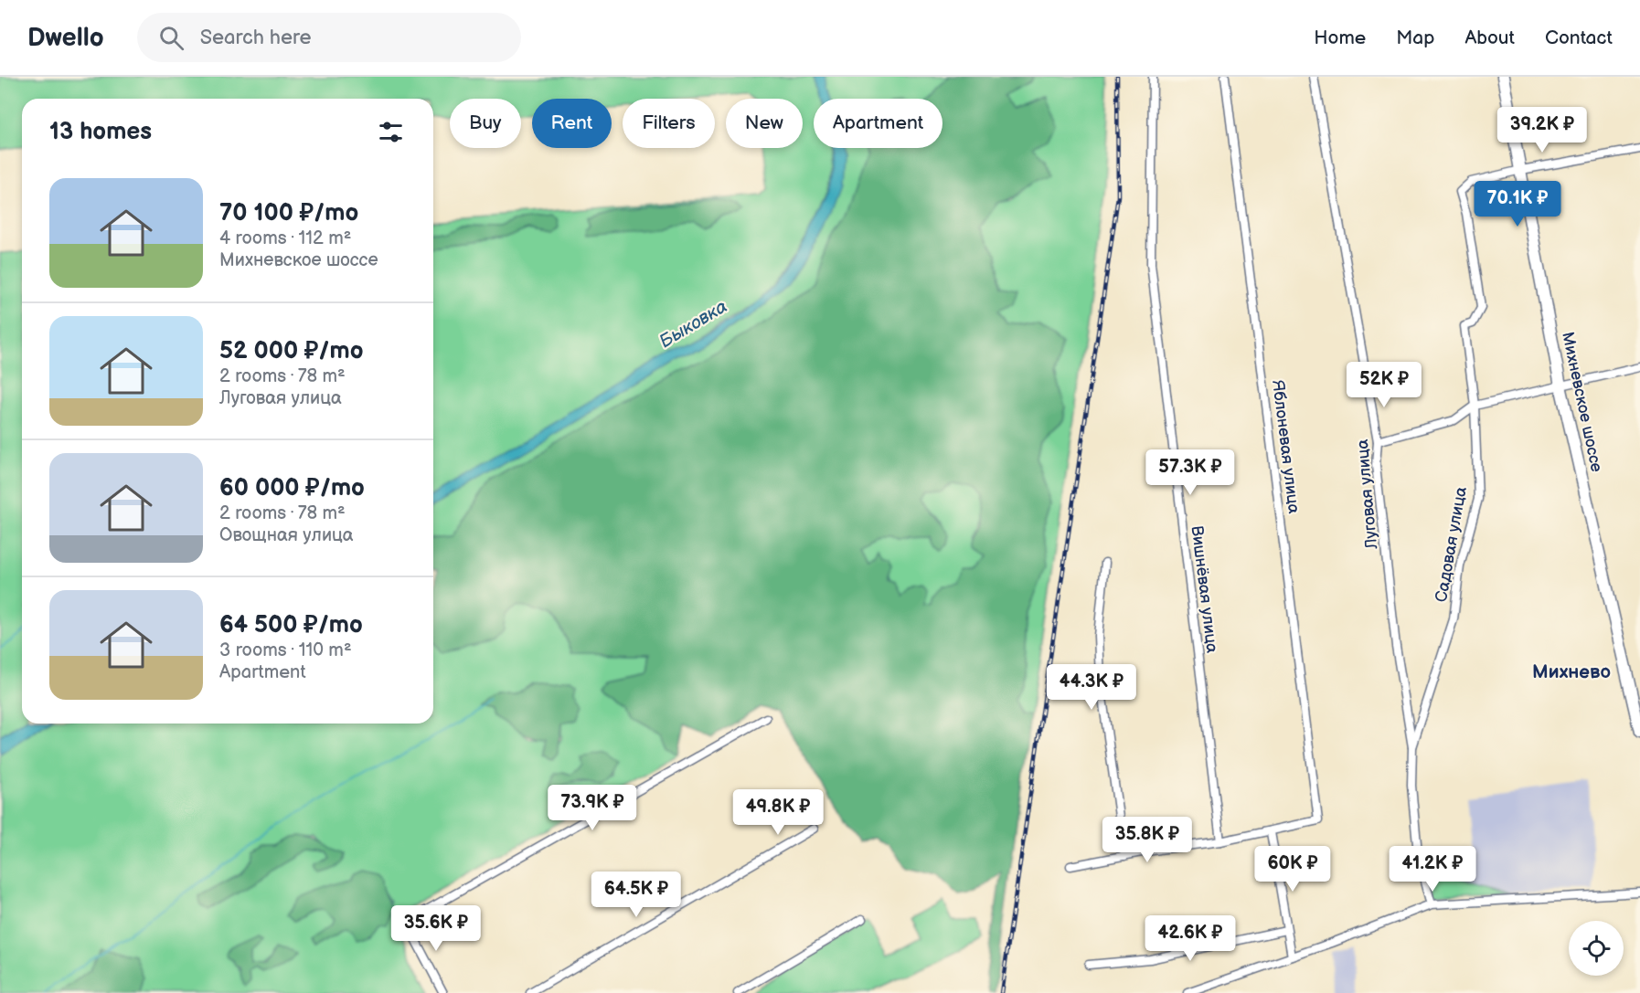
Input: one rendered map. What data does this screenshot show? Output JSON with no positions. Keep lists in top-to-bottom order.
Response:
{
  "streets": {
    "street": [
      "Михневское шоссе",
      "Яблоневая улица",
      "Луговая улица",
      "Садовая улица",
      "Вишнёвая улица"
    ]
  },
  "crossings": [
    ["Михневское шоссе", "Садовая улица"],
    ["Луговая улица", "Садовая улица"]
  ],
  "districts": ["Михнево"],
  "water": ["Быковка"],
  "page": {
    "header": "Dwello",
    "search": "Search here",
    "nav": [
      "Home",
      "Map",
      "About",
      "Contact"
    ],
    "chip": [
      "Buy",
      "Rent",
      "Filters",
      "New",
      "Apartment"
    ],
    "heading": "13 homes",
    "price": [
      "39.2K ₽",
      "70.1K ₽",
      "52K ₽",
      "57.3K ₽",
      "44.3K ₽",
      "73.9K ₽",
      "49.8K ₽",
      "35.8K ₽",
      "60K ₽",
      "41.2K ₽",
      "64.5K ₽",
      "35.6K ₽",
      "42.6K ₽"
    ],
    "list": [
      {
        "name": "70 100 ₽/mo",
        "note": "4 rooms · 112 m² · Михневское шоссе"
      },
      {
        "name": "52 000 ₽/mo",
        "note": "2 rooms · 78 m² · Луговая улица"
      },
      {
        "name": "60 000 ₽/mo",
        "note": "2 rooms · 78 m² · Овощная улица"
      },
      {
        "name": "64 500 ₽/mo",
        "note": "3 rooms · 110 m² · Apartment"
      }
    ]
  }
}
